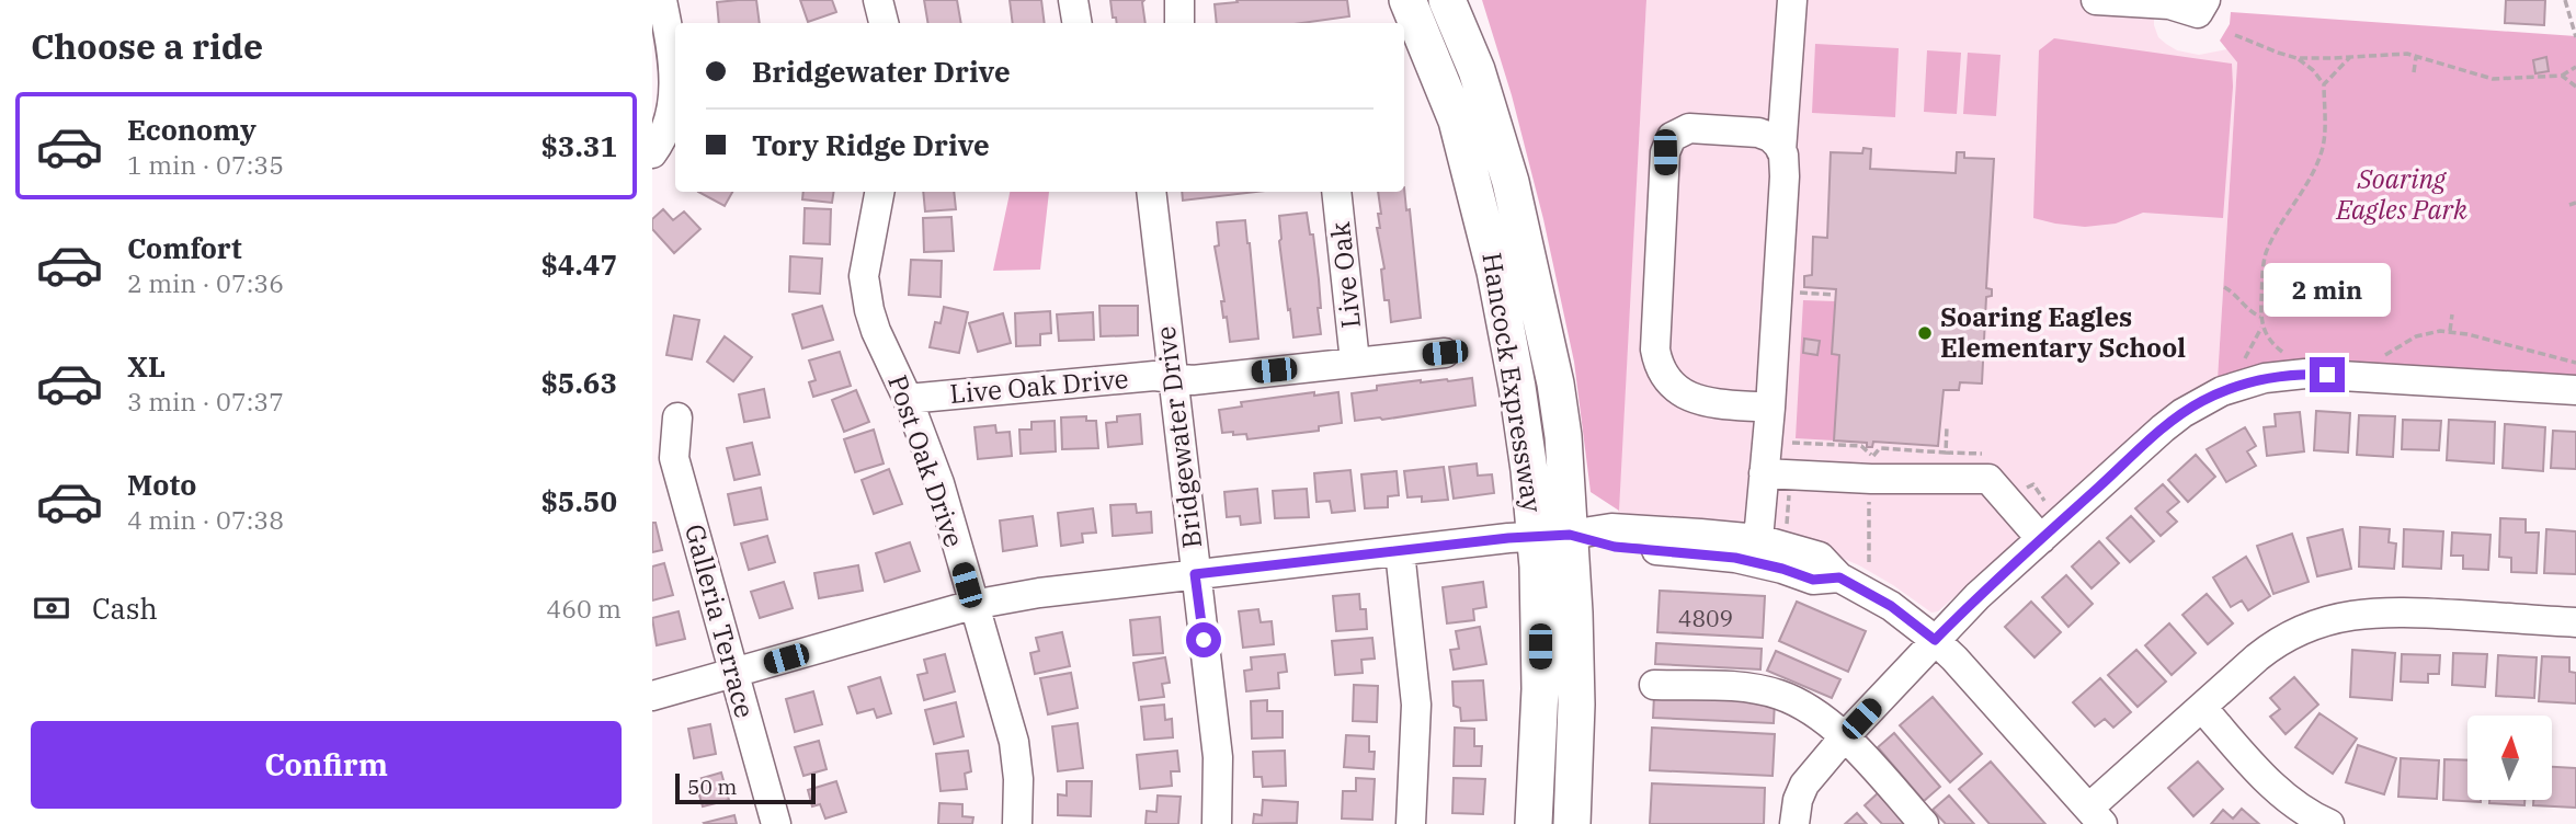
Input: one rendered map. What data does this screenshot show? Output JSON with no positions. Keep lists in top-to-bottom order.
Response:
{
  "streets": {
    "main road": ["Hancock Expressway"],
    "street": [
      "Live Oak",
      "Live Oak Drive",
      "Bridgewater Drive",
      "Post Oak Drive",
      "Galleria Terrace"
    ]
  },
  "crossings": [
    ["Live Oak", "Live Oak Drive"],
    ["Live Oak Drive", "Bridgewater Drive"],
    ["Live Oak Drive", "Post Oak Drive"]
  ],
  "parks": ["Soaring Eagles Park"],
  "places": ["Soaring Eagles Elementary School"],
  "house_numbers": ["4809"],
  "scale_bar": "50 m",
  "north": "top",
  "page": {
    "heading": "Choose a ride",
    "banner": ["Bridgewater Drive", "Tory Ridge Drive"],
    "list": [
      {
        "name": "Economy",
        "note": "1 min · 07:35",
        "value": "$3.31"
      },
      {
        "name": "Comfort",
        "note": "2 min · 07:36",
        "value": "$4.47"
      },
      {
        "name": "XL",
        "note": "3 min · 07:37",
        "value": "$5.63"
      },
      {
        "name": "Moto",
        "note": "4 min · 07:38",
        "value": "$5.50"
      }
    ],
    "bubble": "2 min",
    "pay": ["Cash", "460 m"],
    "buttons": "Confirm",
    "scale": "50 m"
  }
}
